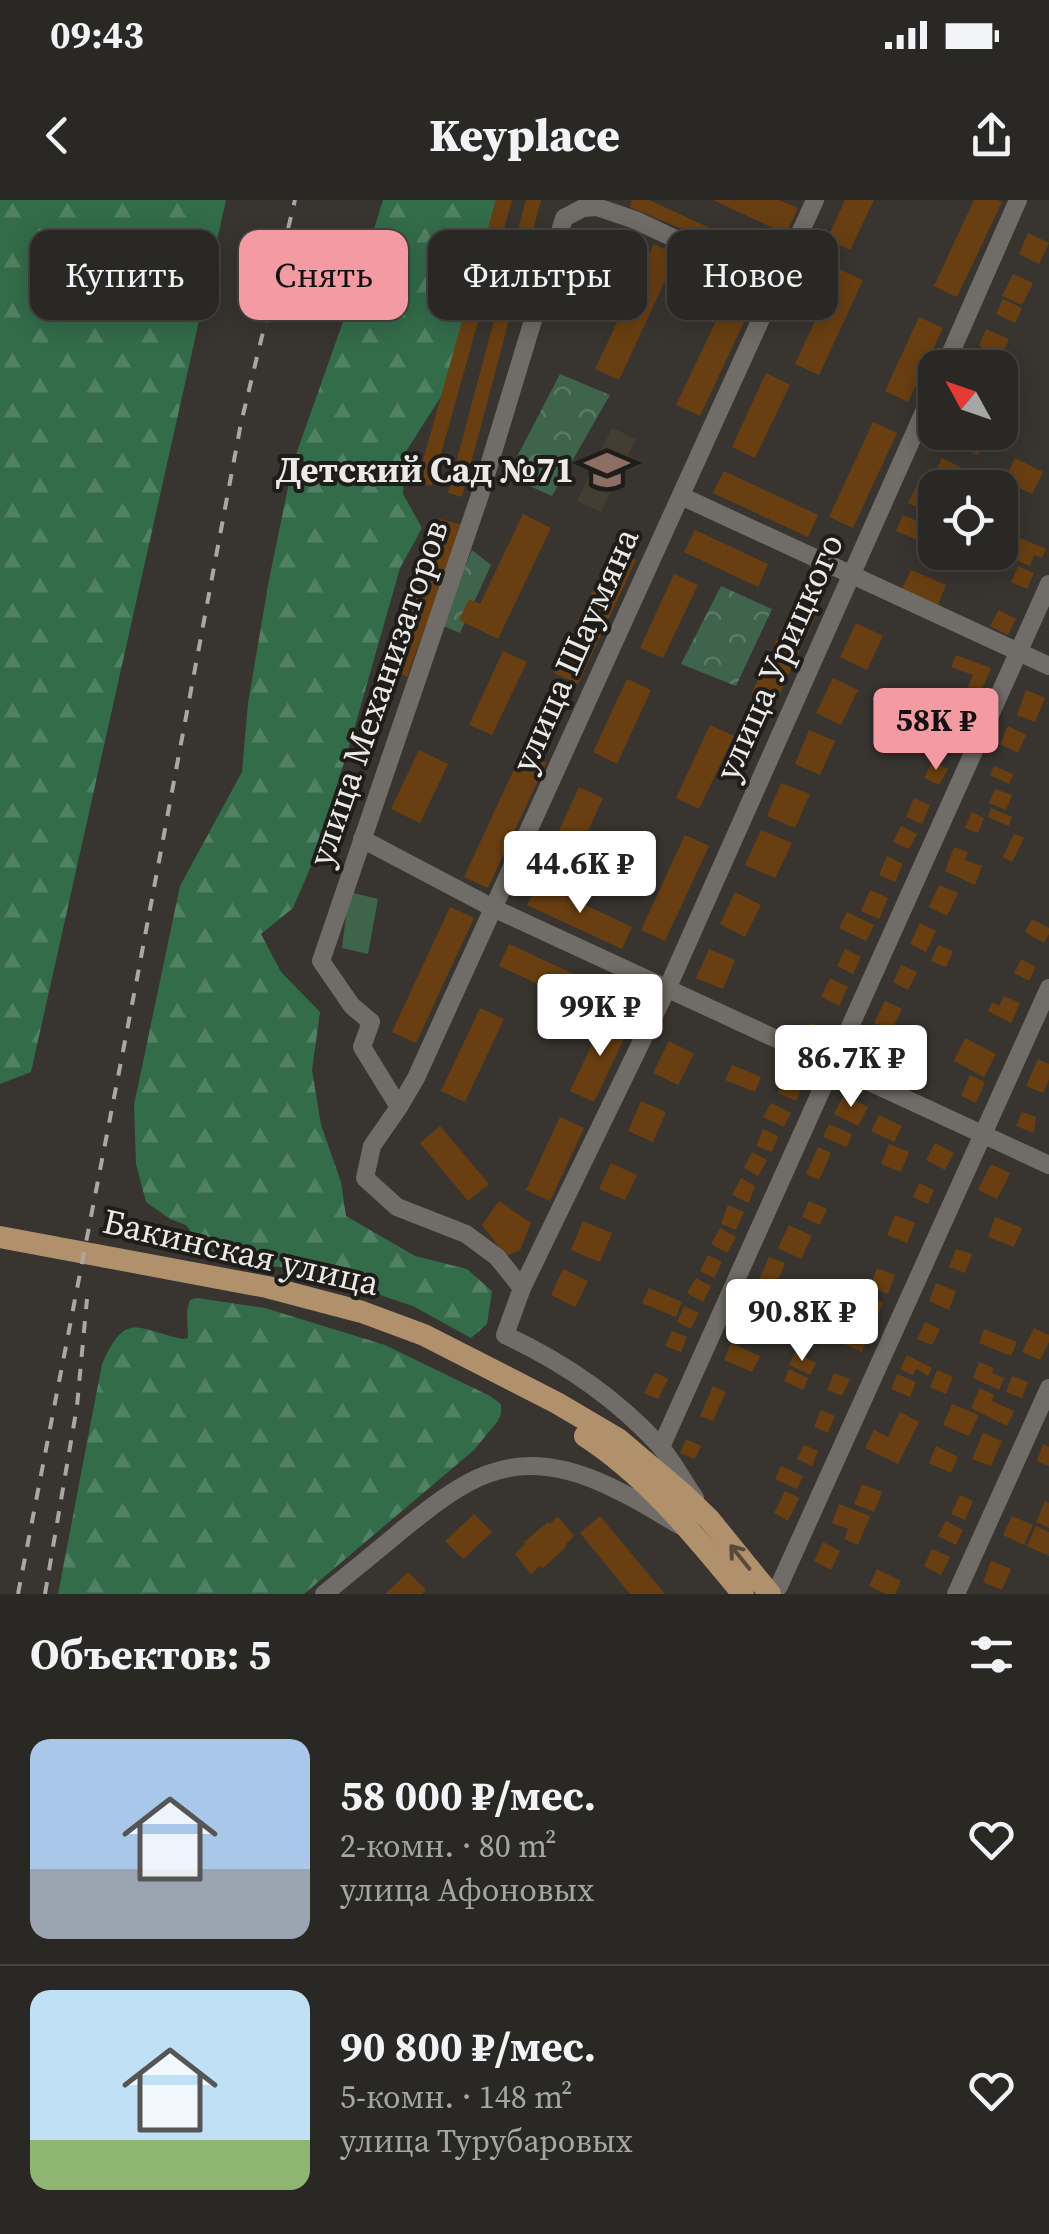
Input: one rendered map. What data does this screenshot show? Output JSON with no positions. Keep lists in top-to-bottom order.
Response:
{
  "streets": {
    "main road": ["Бакинская улица"],
    "street": ["улица Шаумяна", "улица Урицкого", "улица Механизаторов"]
  },
  "crossings": [
    ["улица Шаумяна", "улица Урицкого"],
    ["улица Шаумяна", "улица Механизаторов"]
  ],
  "places": {
    "school or university": ["Детский Сад №71"]
  },
  "north": "top left",
  "page": {
    "status": "09:43",
    "header": "Keyplace",
    "chip": [
      "Купить",
      "Снять",
      "Фильтры",
      "Новое"
    ],
    "price": [
      "58K ₽",
      "44.6K ₽",
      "99K ₽",
      "86.7K ₽",
      "90.8K ₽"
    ],
    "heading": "Объектов: 5",
    "list": [
      {
        "name": "58 000 ₽/мес.",
        "note": "2-комн. · 80 m² · улица Афоновых"
      },
      {
        "name": "90 800 ₽/мес.",
        "note": "5-комн. · 148 m² · улица Турубаровых"
      }
    ]
  }
}
